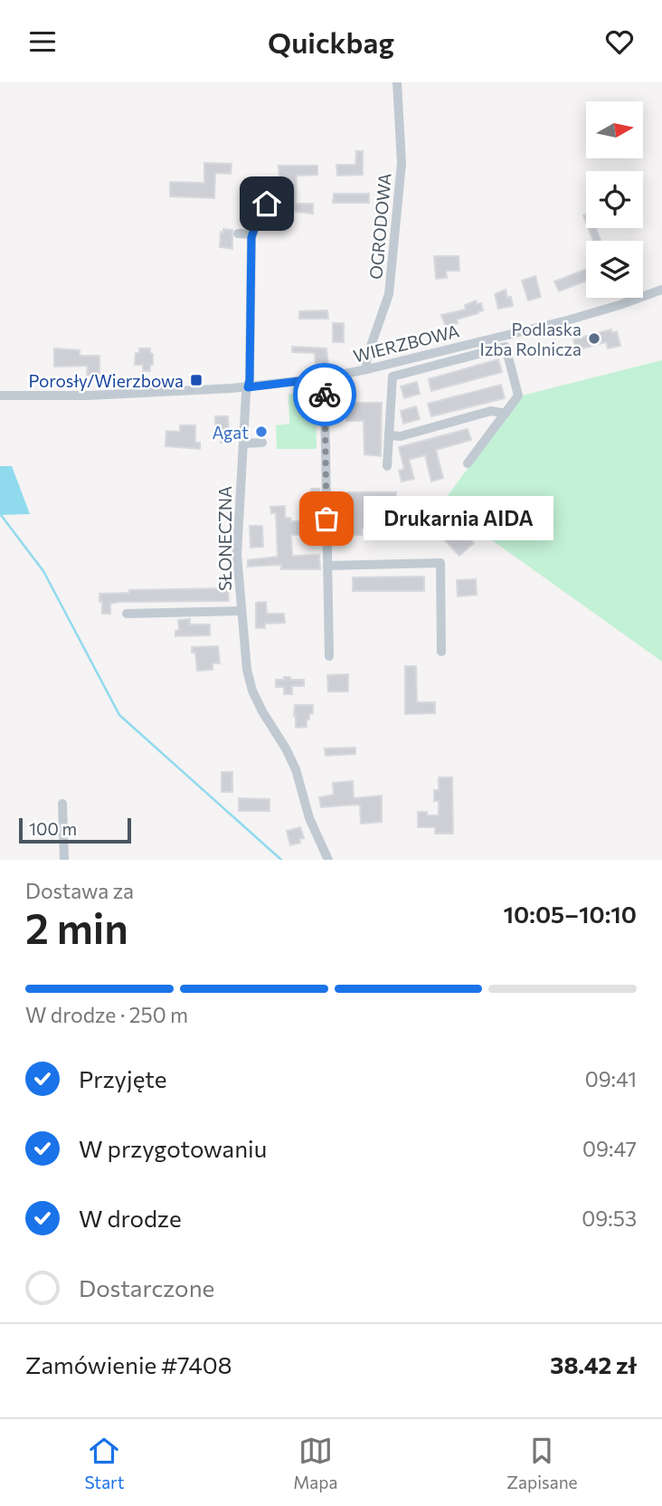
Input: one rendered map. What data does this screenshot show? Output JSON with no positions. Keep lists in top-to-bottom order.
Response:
{
  "streets": {
    "street": ["OGRODOWA", "WIERZBOWA", "SŁONECZNA"]
  },
  "crossings": [
    ["OGRODOWA", "WIERZBOWA"],
    ["WIERZBOWA", "SŁONECZNA"]
  ],
  "places": {
    "other": ["Podlaska Izba Rolnicza", "Agat", "Drukarnia AIDA"],
    "transit": ["Porosły/Wierzbowa"]
  },
  "scale_bar": "100 m",
  "north": "right",
  "page": {
    "header": "Quickbag",
    "bubble": "Drukarnia AIDA",
    "scale": "100 m",
    "heading": ["2 min", "Dostawa za", "10:05–10:10"],
    "panel": ["Zamówienie #7408", "38.42 zł"],
    "bar": "W drodze · 250 m",
    "list": [
      ["Przyjęte", "09:41"],
      ["W przygotowaniu", "09:47"],
      ["W drodze", "09:53"],
      "Dostarczone"
    ],
    "tabs": ["Start", "Mapa", "Zapisane"]
  }
}
